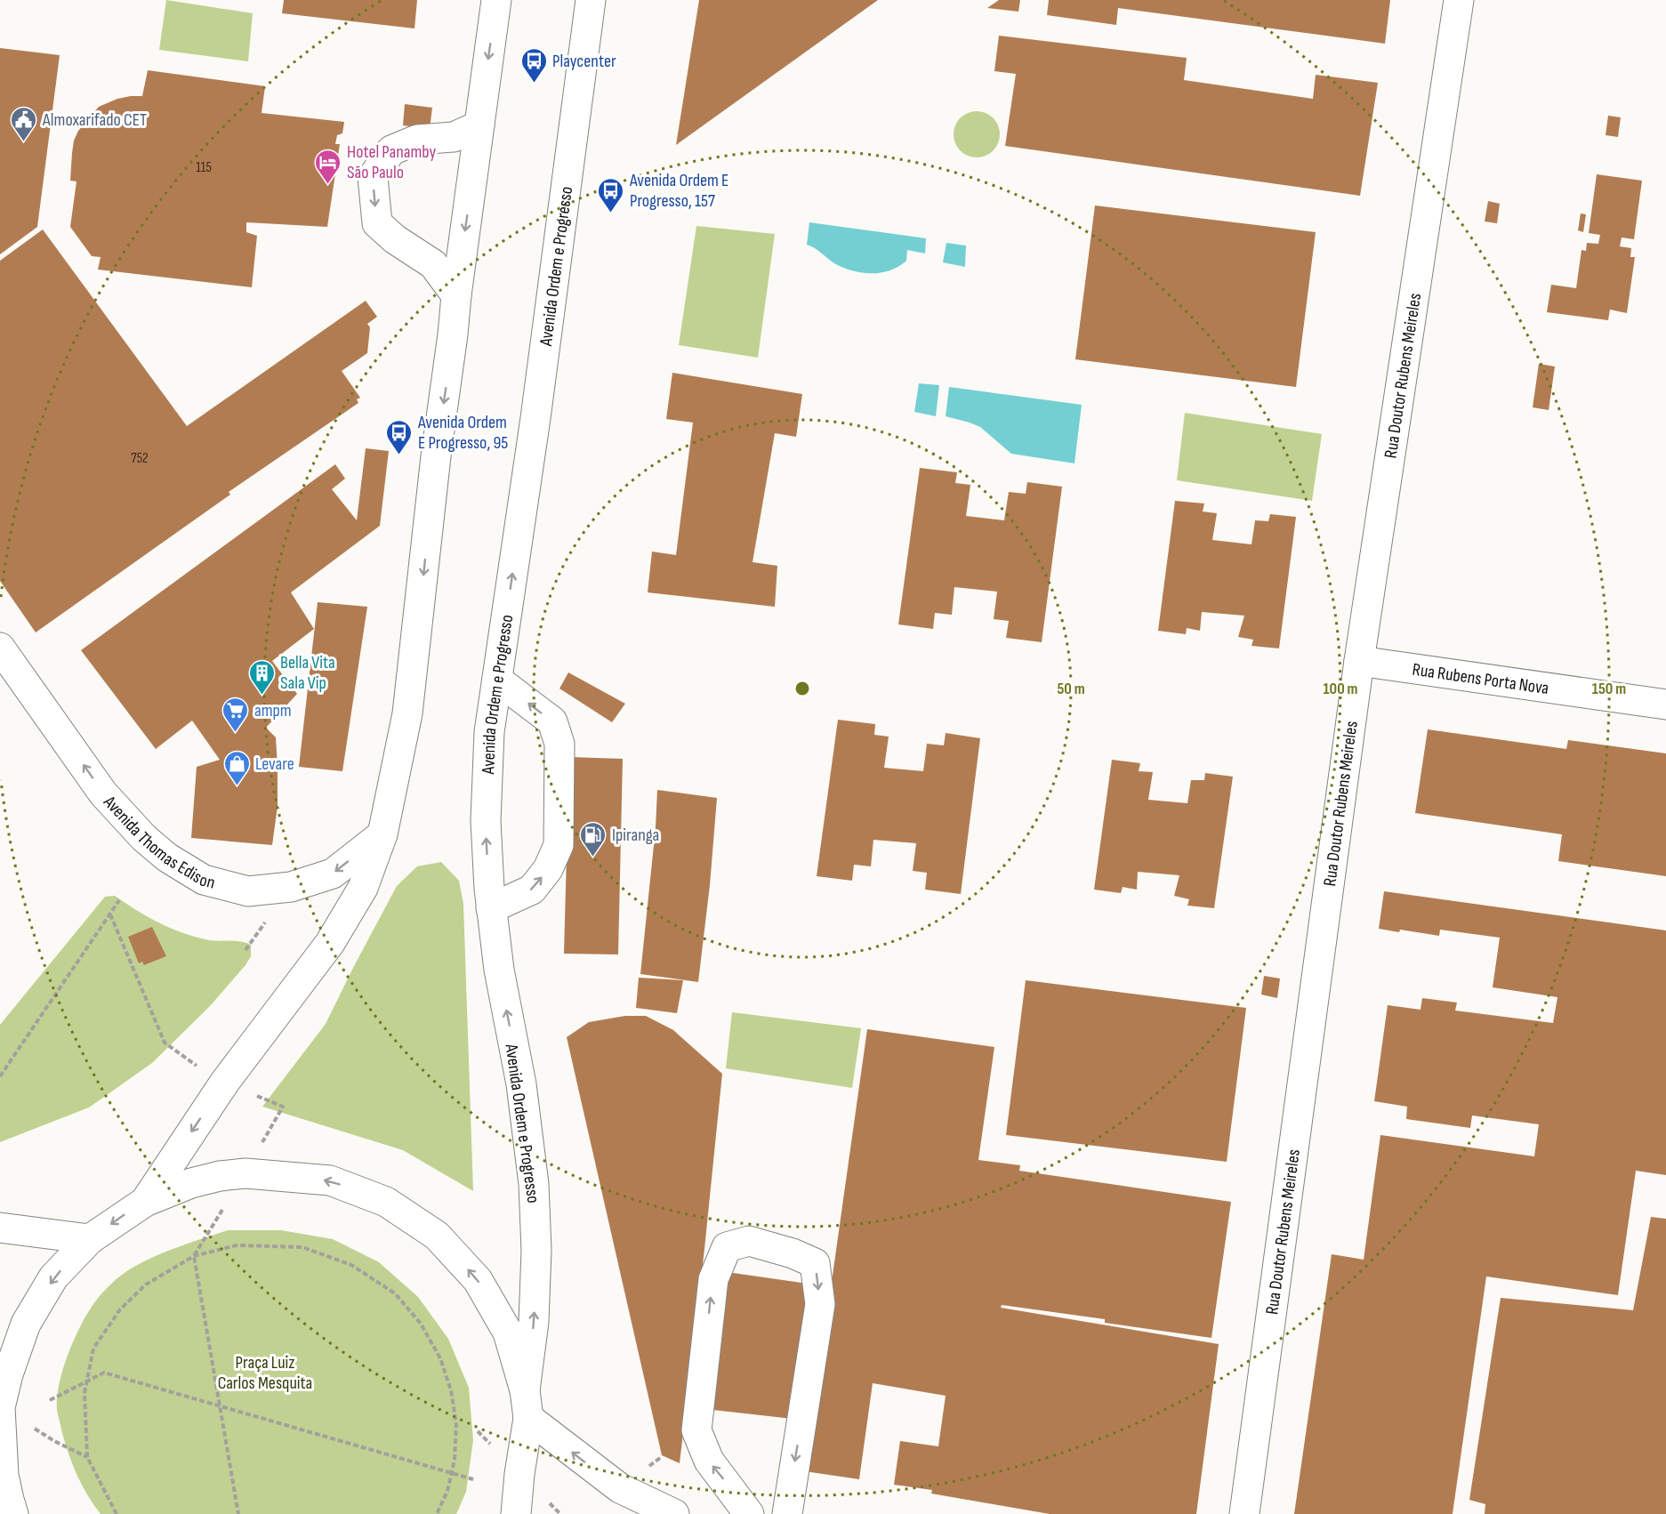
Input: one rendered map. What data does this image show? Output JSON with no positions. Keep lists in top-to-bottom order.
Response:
{
  "streets": {
    "main road": [
      "Avenida Ordem e Progresso",
      "Rua Doutor Rubens Meireles",
      "Rua Rubens Porta Nova",
      "Avenida Thomas Edison"
    ]
  },
  "crossings": [
    ["Rua Doutor Rubens Meireles", "Rua Rubens Porta Nova"]
  ],
  "one_way": ["Avenida Thomas Edison"],
  "parks": ["Praça Luiz Carlos Mesquita"],
  "places": {
    "bus stop": ["Playcenter", "Avenida Ordem E Progresso, 157", "Avenida Ordem E Progresso, 95"],
    "public building": ["Almoxarifado CET"],
    "hotel": ["Hotel Panamby São Paulo"],
    "building": ["Bella Vita Sala Vip"],
    "supermarket": ["ampm"],
    "shop": ["Levare"],
    "fuel station": ["Ipiranga"]
  },
  "house_numbers": ["115", "752"],
  "rings": ["50 m", "100 m", "150 m"]
}
